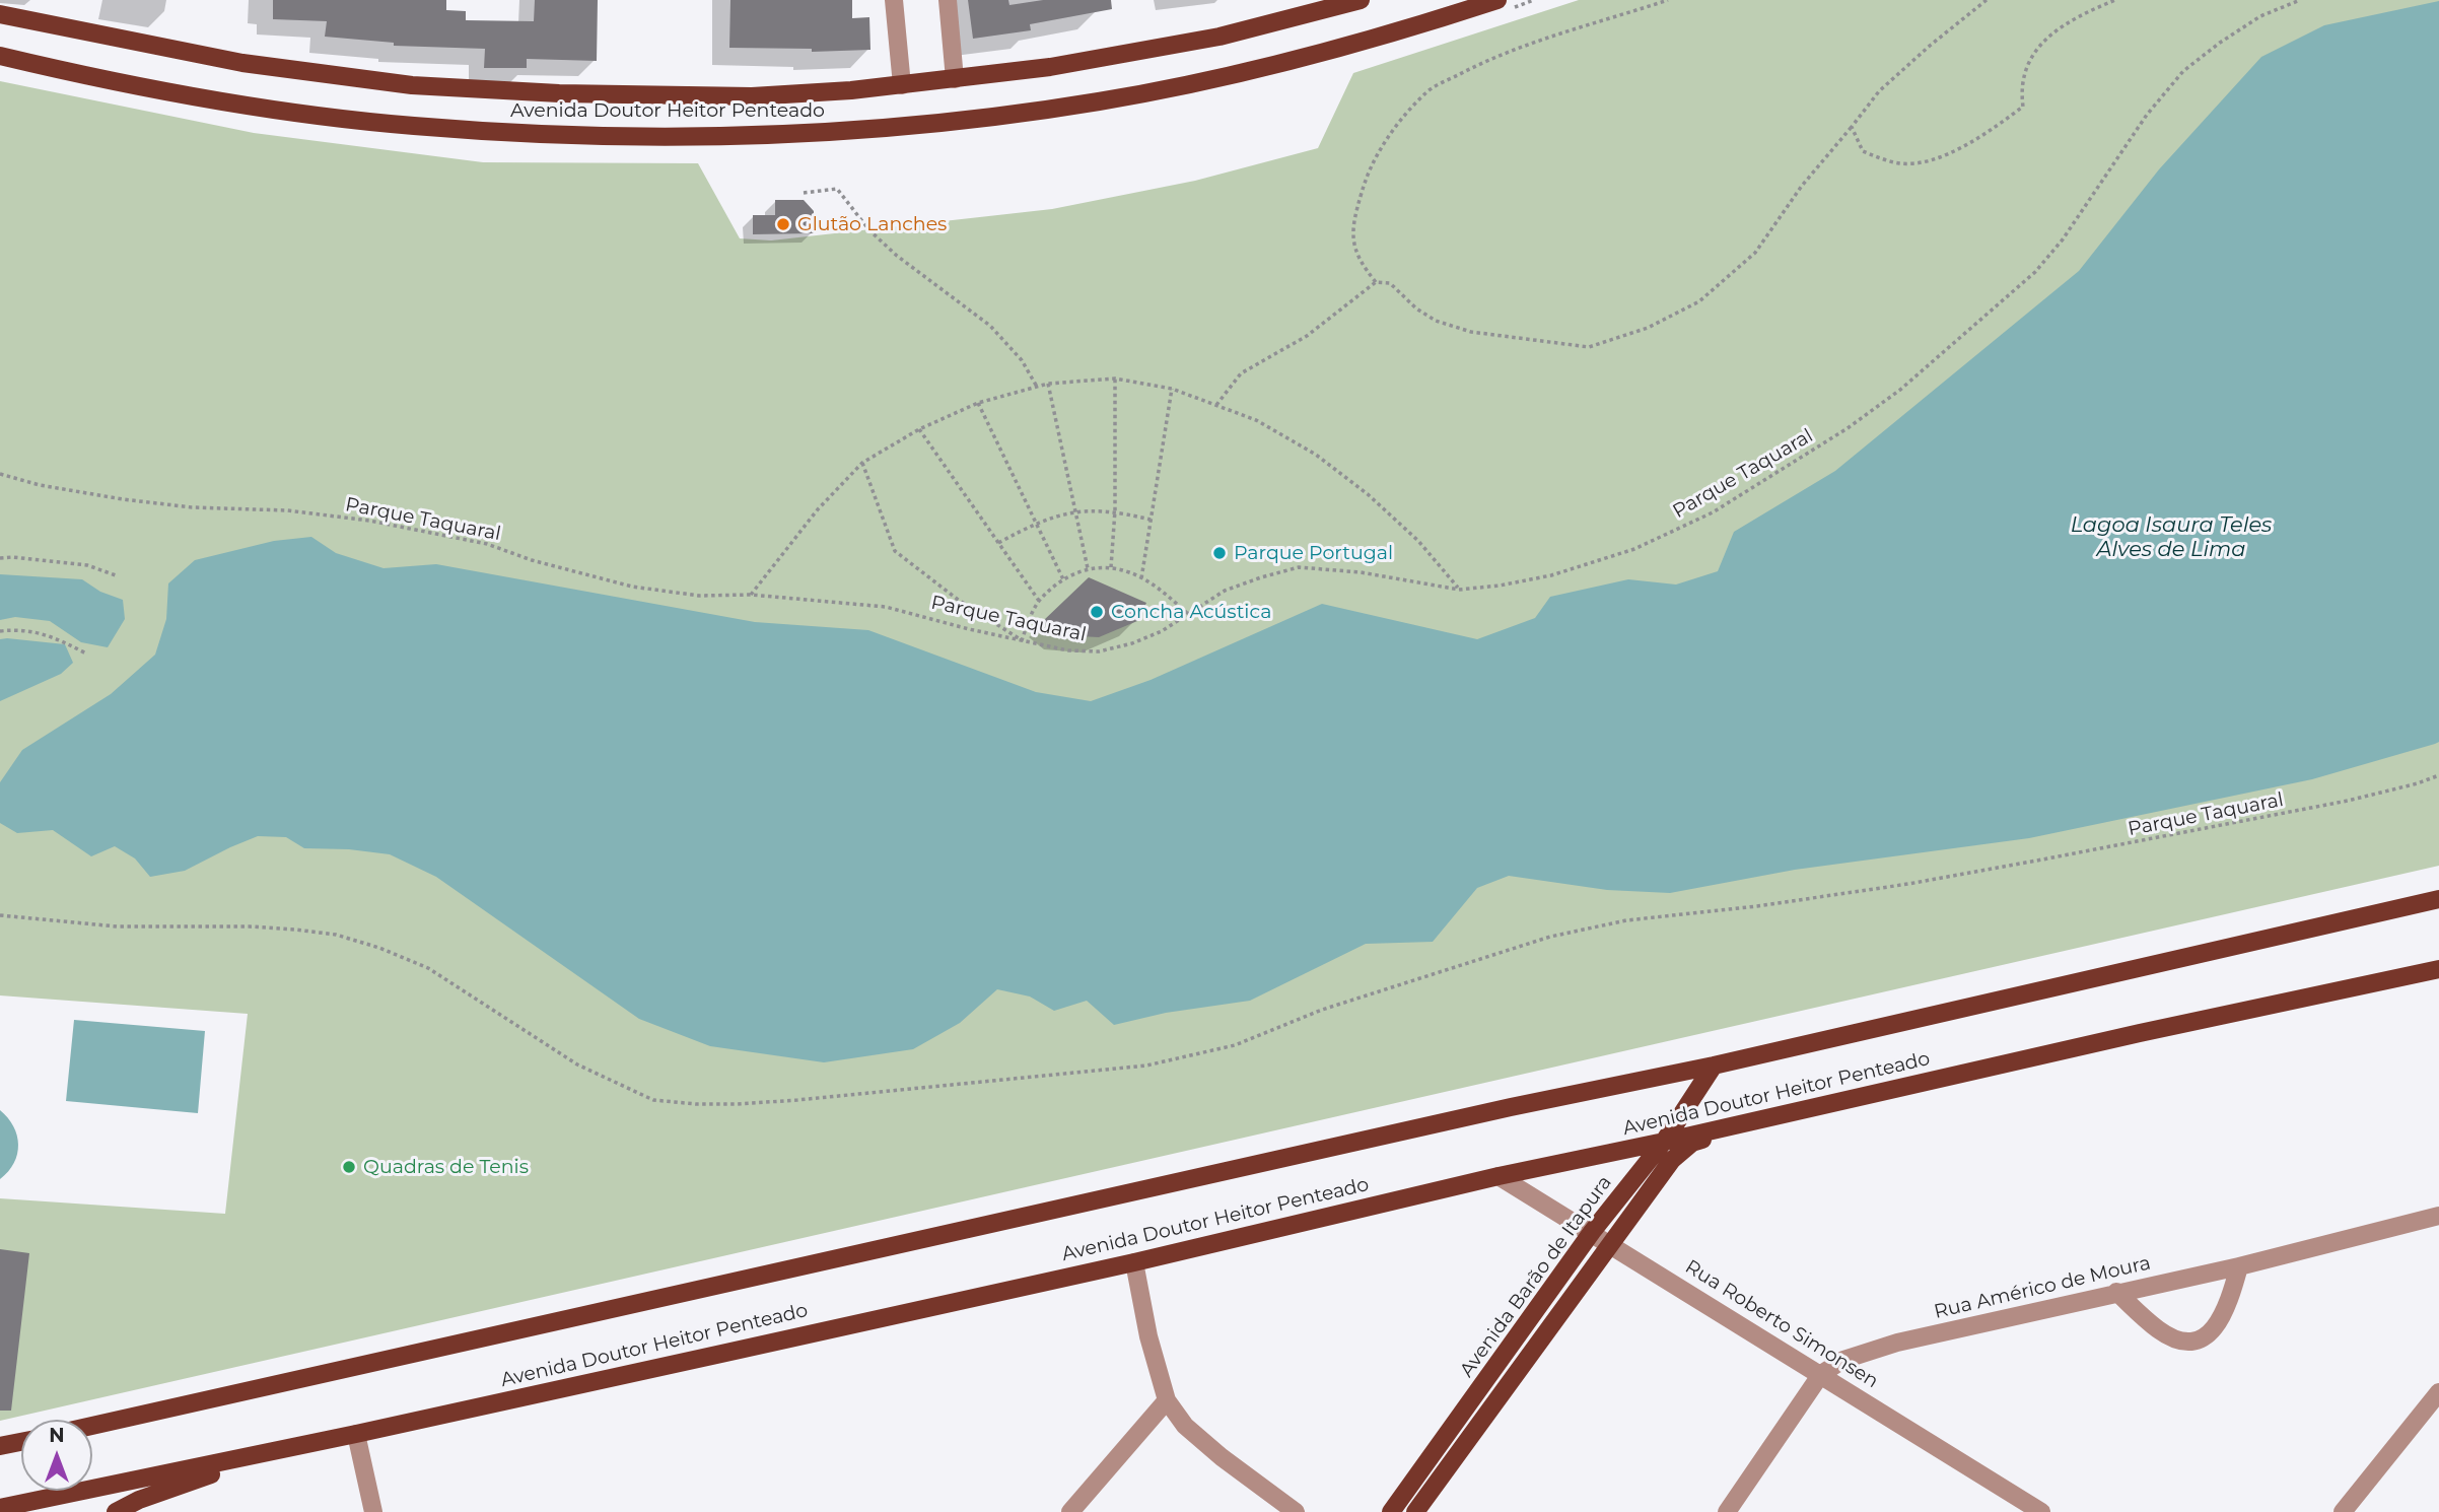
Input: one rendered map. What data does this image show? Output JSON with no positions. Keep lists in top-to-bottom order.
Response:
{
  "streets": {
    "main road": ["Avenida Doutor Heitor Penteado", "Avenida Barão de Itapura"],
    "street": ["Rua Américo de Moura", "Rua Roberto Simonsen"],
    "path": ["Parque Taquaral"]
  },
  "crossings": [
    ["Avenida Doutor Heitor Penteado", "Avenida Barão de Itapura"],
    ["Avenida Doutor Heitor Penteado", "Rua Roberto Simonsen"],
    ["Avenida Barão de Itapura", "Rua Roberto Simonsen"],
    ["Rua Américo de Moura", "Rua Roberto Simonsen"]
  ],
  "water": ["Lagoa Isaura Teles Alves de Lima"],
  "places": [
    "Glutão Lanches",
    "Parque Portugal",
    "Concha Acústica",
    "Quadras de Tenis"
  ],
  "north": "top"
}
